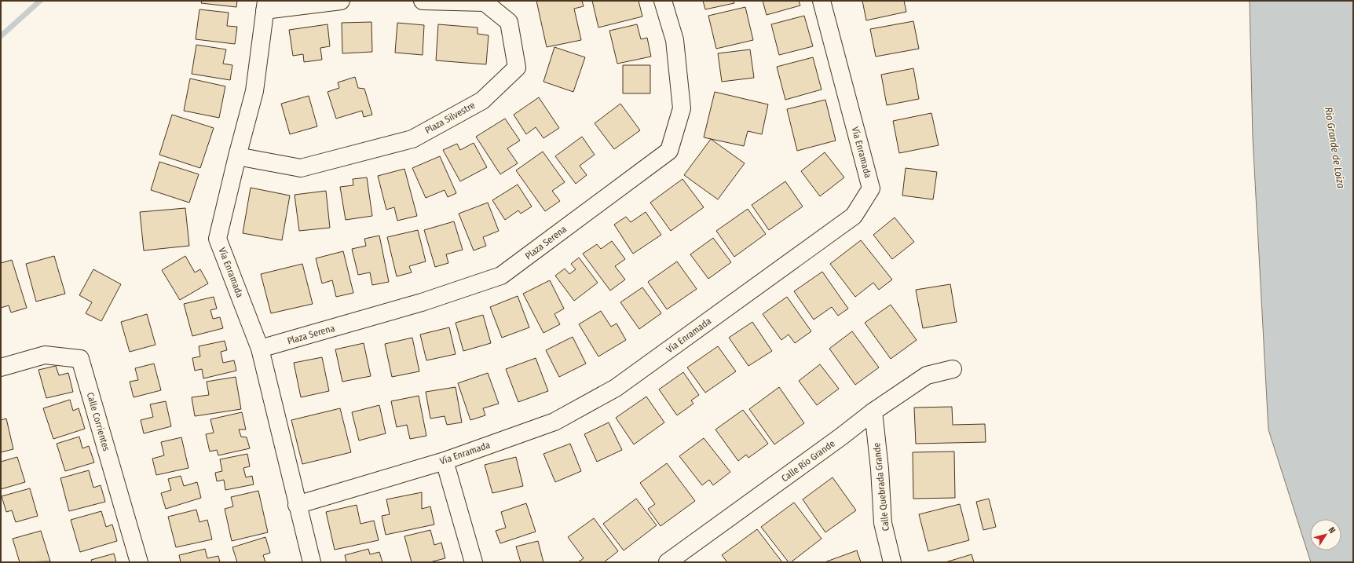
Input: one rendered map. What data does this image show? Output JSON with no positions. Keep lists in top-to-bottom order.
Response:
{
  "streets": {
    "street": [
      "Plaza Silvestre",
      "Vía Enramada",
      "Plaza Serena",
      "Calle Corrientes",
      "Calle Río Grande",
      "Calle Quebrada Grande"
    ]
  },
  "crossings": [
    ["Plaza Silvestre", "Vía Enramada"],
    ["Vía Enramada", "Plaza Serena"],
    ["Calle Río Grande", "Calle Quebrada Grande"]
  ],
  "water": ["Río Grande de Loíza"],
  "north": "top right"
}
